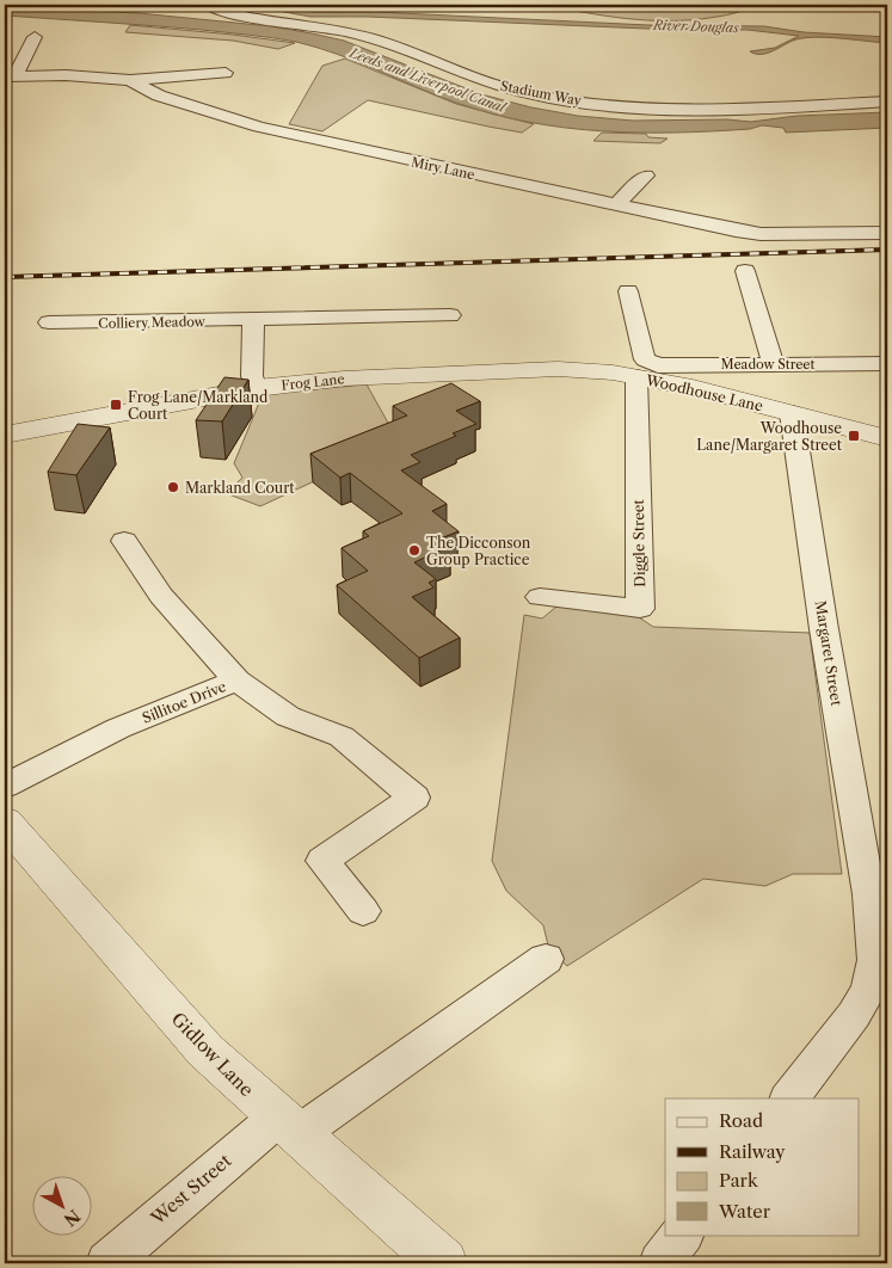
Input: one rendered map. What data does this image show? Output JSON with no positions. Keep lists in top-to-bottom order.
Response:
{
  "streets": {
    "street": [
      "Stadium Way",
      "Miry Lane",
      "Colliery Meadow",
      "Meadow Street",
      "Frog Lane",
      "Woodhouse Lane",
      "Diggle Street",
      "Margaret Street",
      "Sillitoe Drive",
      "Gidlow Lane",
      "West Street"
    ]
  },
  "crossings": [
    ["Meadow Street", "Woodhouse Lane"],
    ["Meadow Street", "Diggle Street"],
    ["Frog Lane", "Woodhouse Lane"],
    ["Woodhouse Lane", "Diggle Street"],
    ["Woodhouse Lane", "Margaret Street"],
    ["Gidlow Lane", "West Street"]
  ],
  "water": ["River Douglas", "Leeds and Liverpool Canal"],
  "places": {
    "transit": ["Frog Lane/Markland Court", "Woodhouse Lane/Margaret Street"],
    "other": ["Markland Court", "The Dicconson Group Practice"]
  },
  "legend": [
    "Road",
    "Railway",
    "Park",
    "Water"
  ],
  "north": "bottom right"
}
